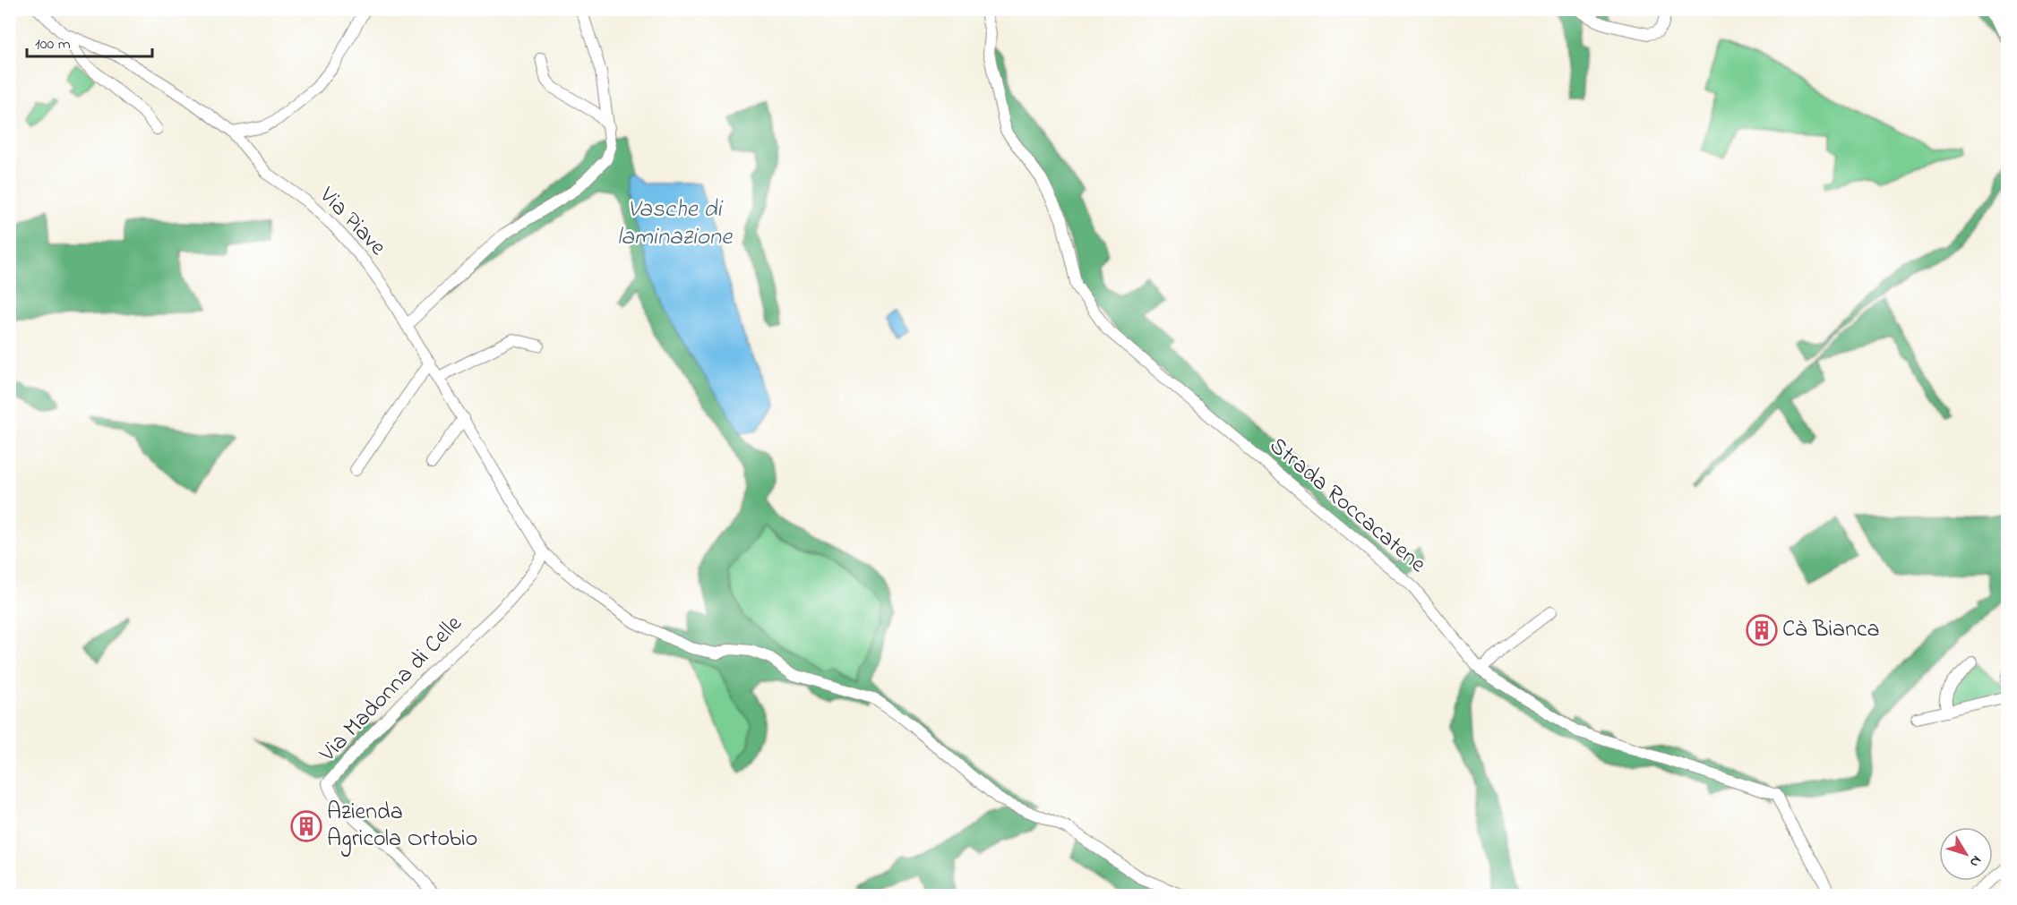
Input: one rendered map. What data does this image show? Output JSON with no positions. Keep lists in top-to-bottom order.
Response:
{
  "streets": {
    "street": ["Via Piave", "Strada Roccacatene", "Via Madonna di Celle"]
  },
  "crossings": [
    ["Via Piave", "Via Madonna di Celle"]
  ],
  "water": ["Vasche di laminazione"],
  "places": {
    "building": ["Cà Bianca", "Azienda Agricola Ortobio"]
  },
  "scale_bar": "100 m",
  "north": "bottom right"
}
